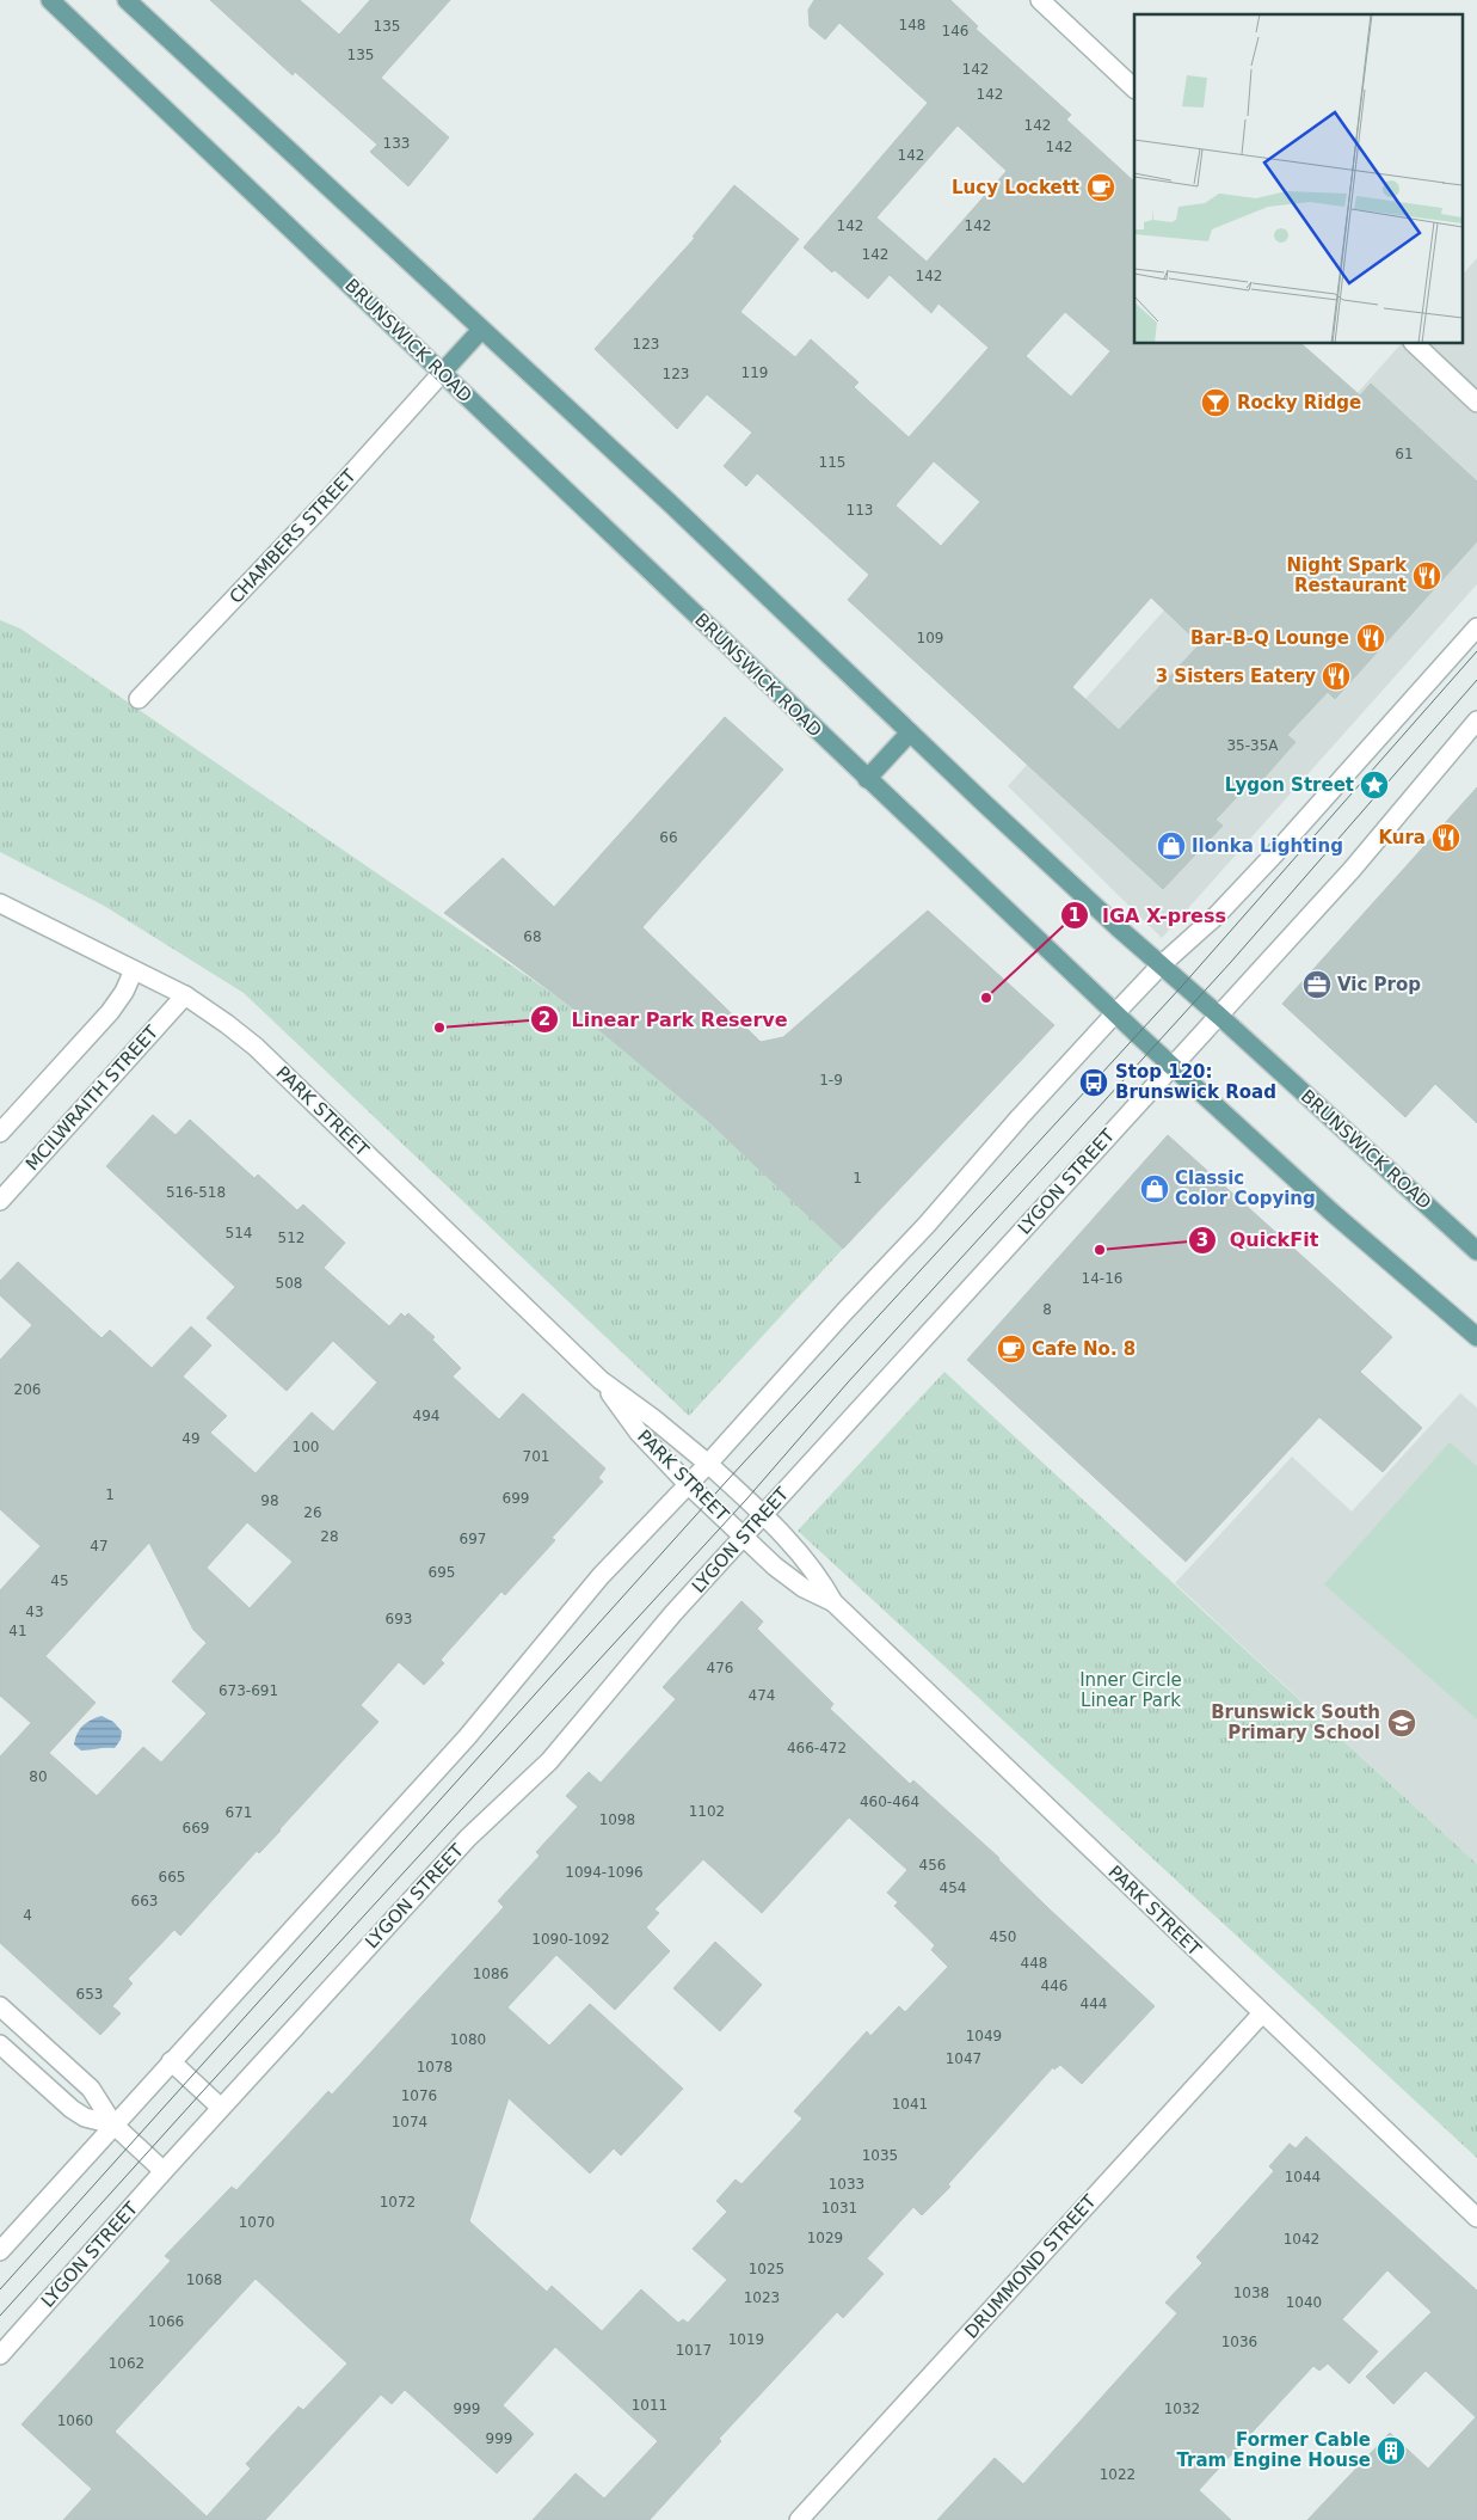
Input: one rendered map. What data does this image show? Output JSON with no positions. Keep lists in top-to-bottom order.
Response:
{
  "streets": {
    "main road": ["BRUNSWICK ROAD"],
    "street": [
      "CHAMBERS STREET",
      "MCILWRAITH STREET",
      "PARK STREET",
      "LYGON STREET",
      "DRUMMOND STREET"
    ]
  },
  "crossings": [
    ["BRUNSWICK ROAD", "CHAMBERS STREET"],
    ["BRUNSWICK ROAD", "LYGON STREET"],
    ["MCILWRAITH STREET", "PARK STREET"],
    ["PARK STREET", "LYGON STREET"],
    ["PARK STREET", "DRUMMOND STREET"]
  ],
  "parks": ["Inner Circle Linear Park"],
  "places": {
    "cafe": ["Lucy Lockett", "Cafe No. 8"],
    "bar": ["Rocky Ridge"],
    "restaurant": [
      "Night Spark Restaurant",
      "Bar-B-Q Lounge",
      "3 Sisters Eatery",
      "Kura"
    ],
    "place": ["Lygon Street"],
    "shop": ["Ilonka Lighting", "Classic Color Copying"],
    "office": ["Vic Prop"],
    "other": ["IGA X-press", "Linear Park Reserve", "QuickFit"],
    "bus stop": ["Stop 120: Brunswick Road"],
    "school or university": ["Brunswick South Primary School"],
    "building": ["Former Cable Tram Engine House"]
  },
  "house_numbers": [
    "148",
    "135",
    "146",
    "135",
    "142",
    "142",
    "142",
    "133",
    "142",
    "142",
    "142",
    "142",
    "142",
    "142",
    "123",
    "119",
    "123",
    "61",
    "115",
    "113",
    "109",
    "35-35A",
    "66",
    "68",
    "1-9",
    "1",
    "516-518",
    "514",
    "512",
    "14-16",
    "508",
    "8",
    "206",
    "494",
    "49",
    "100",
    "701",
    "1",
    "699",
    "98",
    "26",
    "28",
    "697",
    "47",
    "695",
    "45",
    "43",
    "693",
    "41",
    "476",
    "673-691",
    "474",
    "466-472",
    "80",
    "460-464",
    "1102",
    "671",
    "1098",
    "669",
    "456",
    "1094-1096",
    "665",
    "454",
    "663",
    "4",
    "450",
    "1090-1092",
    "448",
    "1086",
    "446",
    "653",
    "444",
    "1049",
    "1080",
    "1047",
    "1078",
    "1076",
    "1041",
    "1074",
    "1035",
    "1044",
    "1033",
    "1072",
    "1031",
    "1070",
    "1029",
    "1042",
    "1025",
    "1068",
    "1038",
    "1023",
    "1040",
    "1066",
    "1019",
    "1036",
    "1017",
    "1062",
    "1011",
    "999",
    "1032",
    "1060",
    "999",
    "1022"
  ]
}
